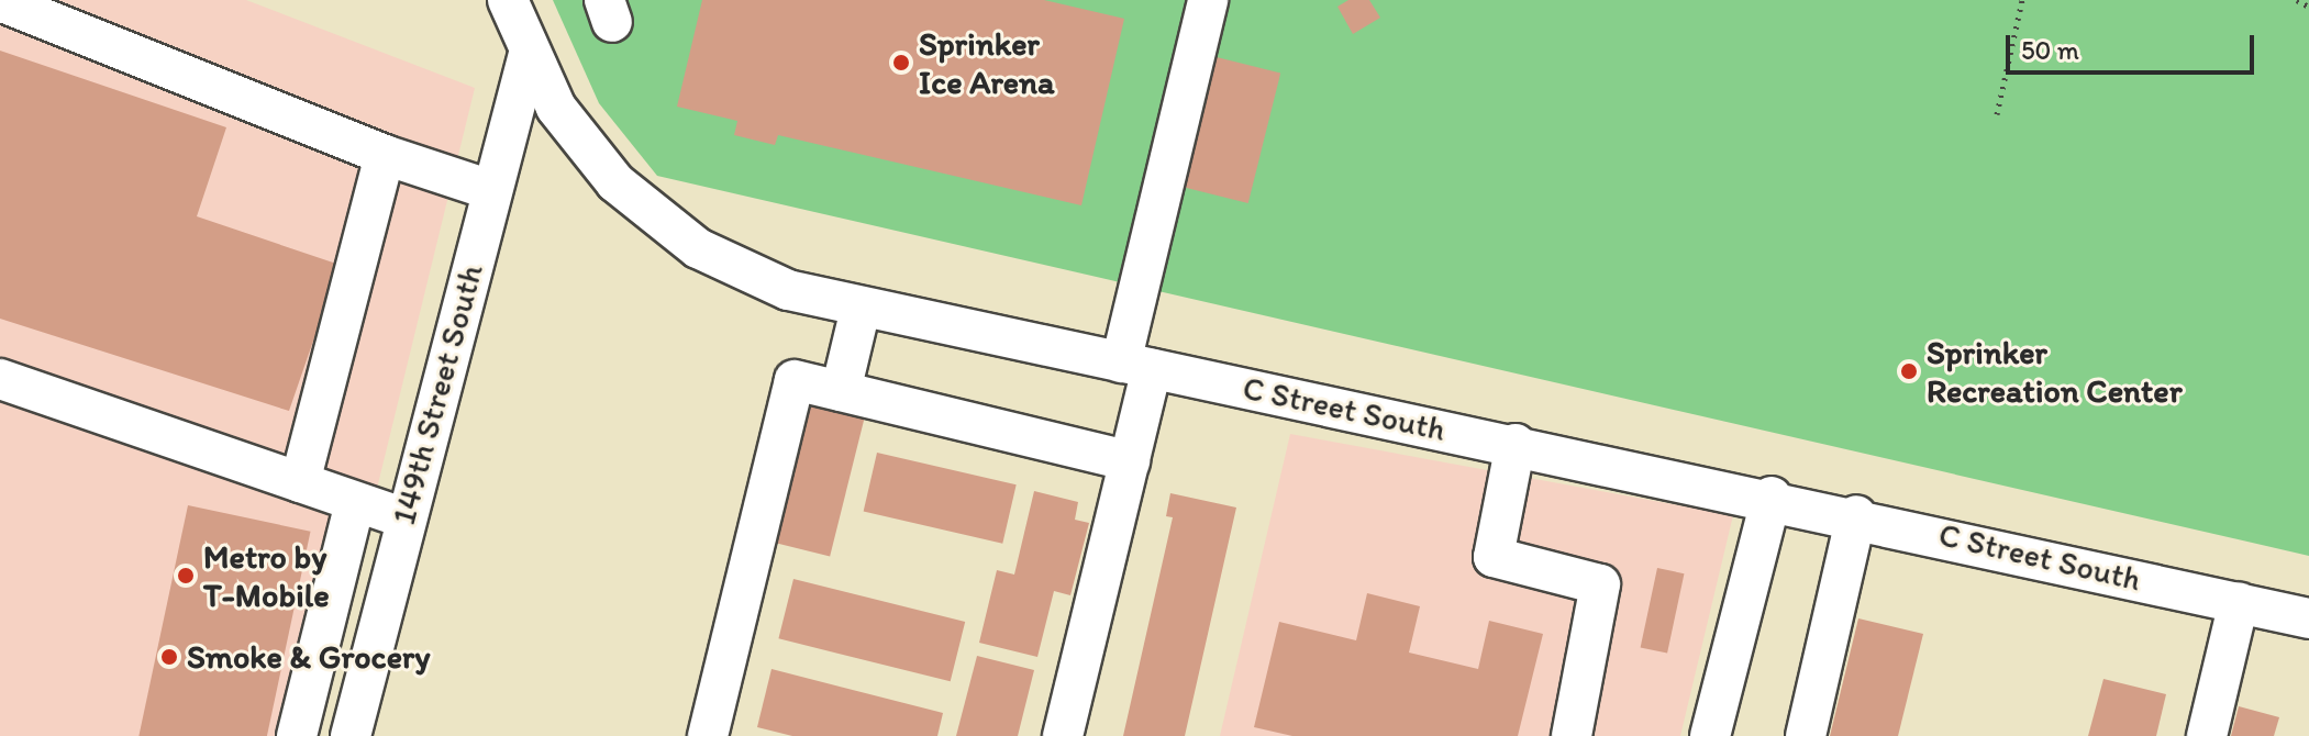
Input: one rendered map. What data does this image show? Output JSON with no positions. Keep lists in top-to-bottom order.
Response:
{
  "streets": {
    "street": ["149th Street South", "C Street South"]
  },
  "crossings": [
    ["149th Street South", "C Street South"]
  ],
  "places": [
    "Sprinker Ice Arena",
    "Sprinker Recreation Center",
    "Metro by T-Mobile",
    "Smoke & Grocery"
  ],
  "scale_bar": "50 m"
}
